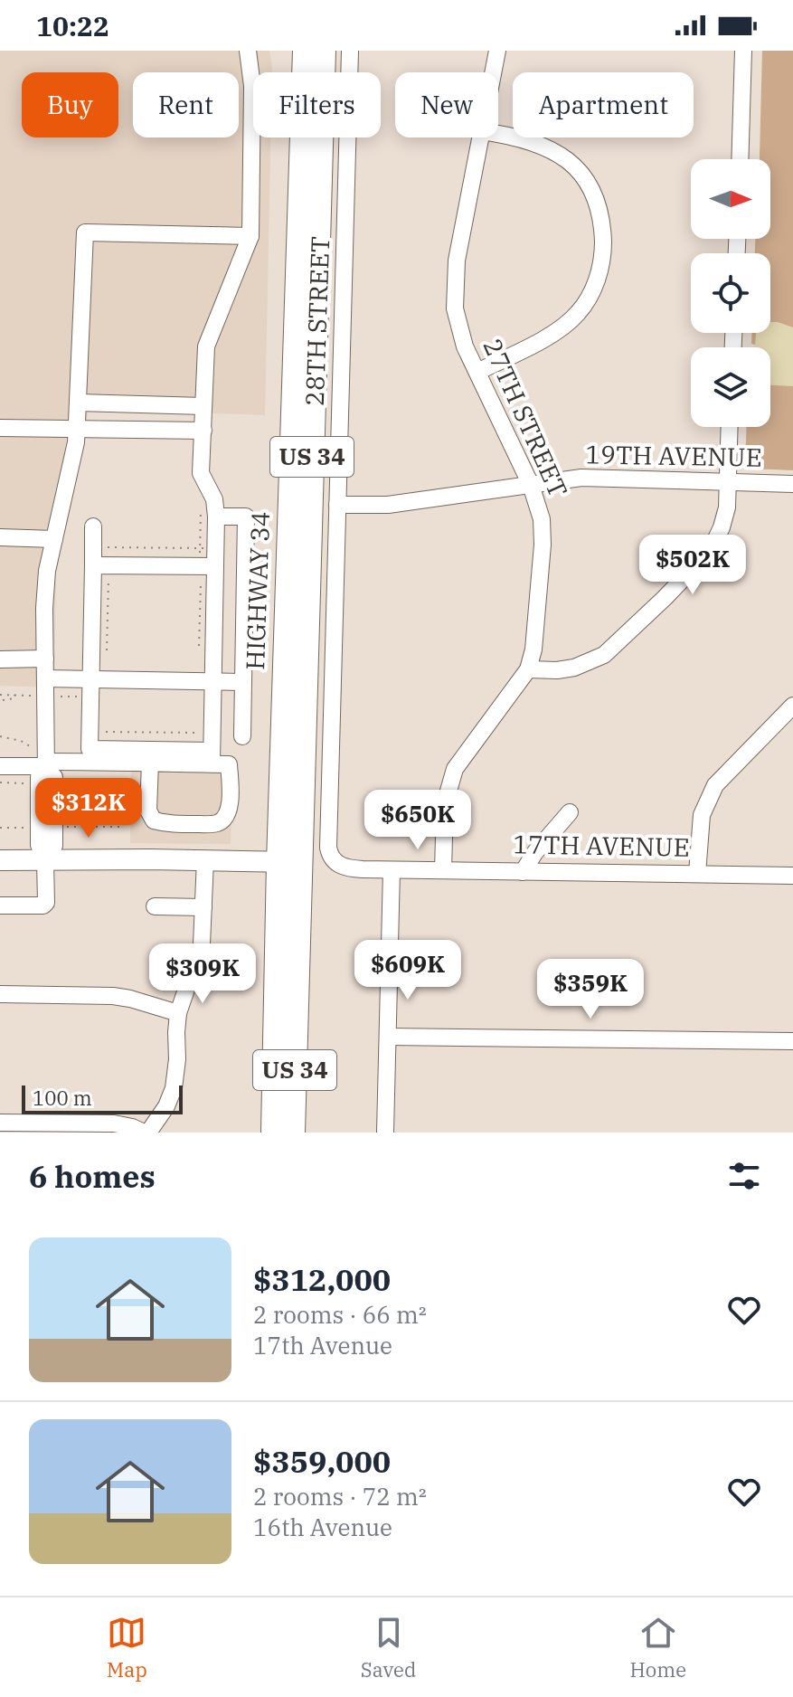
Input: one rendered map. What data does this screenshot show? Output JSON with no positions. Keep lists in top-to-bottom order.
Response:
{
  "streets": {
    "highway": ["US 34", "HIGHWAY 34"],
    "street": [
      "28TH STREET",
      "27TH STREET",
      "19TH AVENUE",
      "17TH AVENUE"
    ]
  },
  "crossings": [
    ["28TH STREET", "19TH AVENUE"],
    ["28TH STREET", "17TH AVENUE"],
    ["27TH STREET", "19TH AVENUE"],
    ["27TH STREET", "17TH AVENUE"]
  ],
  "scale_bar": "100 m",
  "north": "right",
  "page": {
    "status": "10:22",
    "chip": [
      "Buy",
      "Rent",
      "Filters",
      "New",
      "Apartment"
    ],
    "price": [
      "$502K",
      "$312K",
      "$650K",
      "$609K",
      "$309K",
      "$359K"
    ],
    "scale": "100 m",
    "heading": "6 homes",
    "list": [
      {
        "name": "$312,000",
        "note": "2 rooms · 66 m² · 17th Avenue"
      },
      {
        "name": "$359,000",
        "note": "2 rooms · 72 m² · 16th Avenue"
      }
    ],
    "tabs": ["Map", "Saved", "Home"]
  }
}
